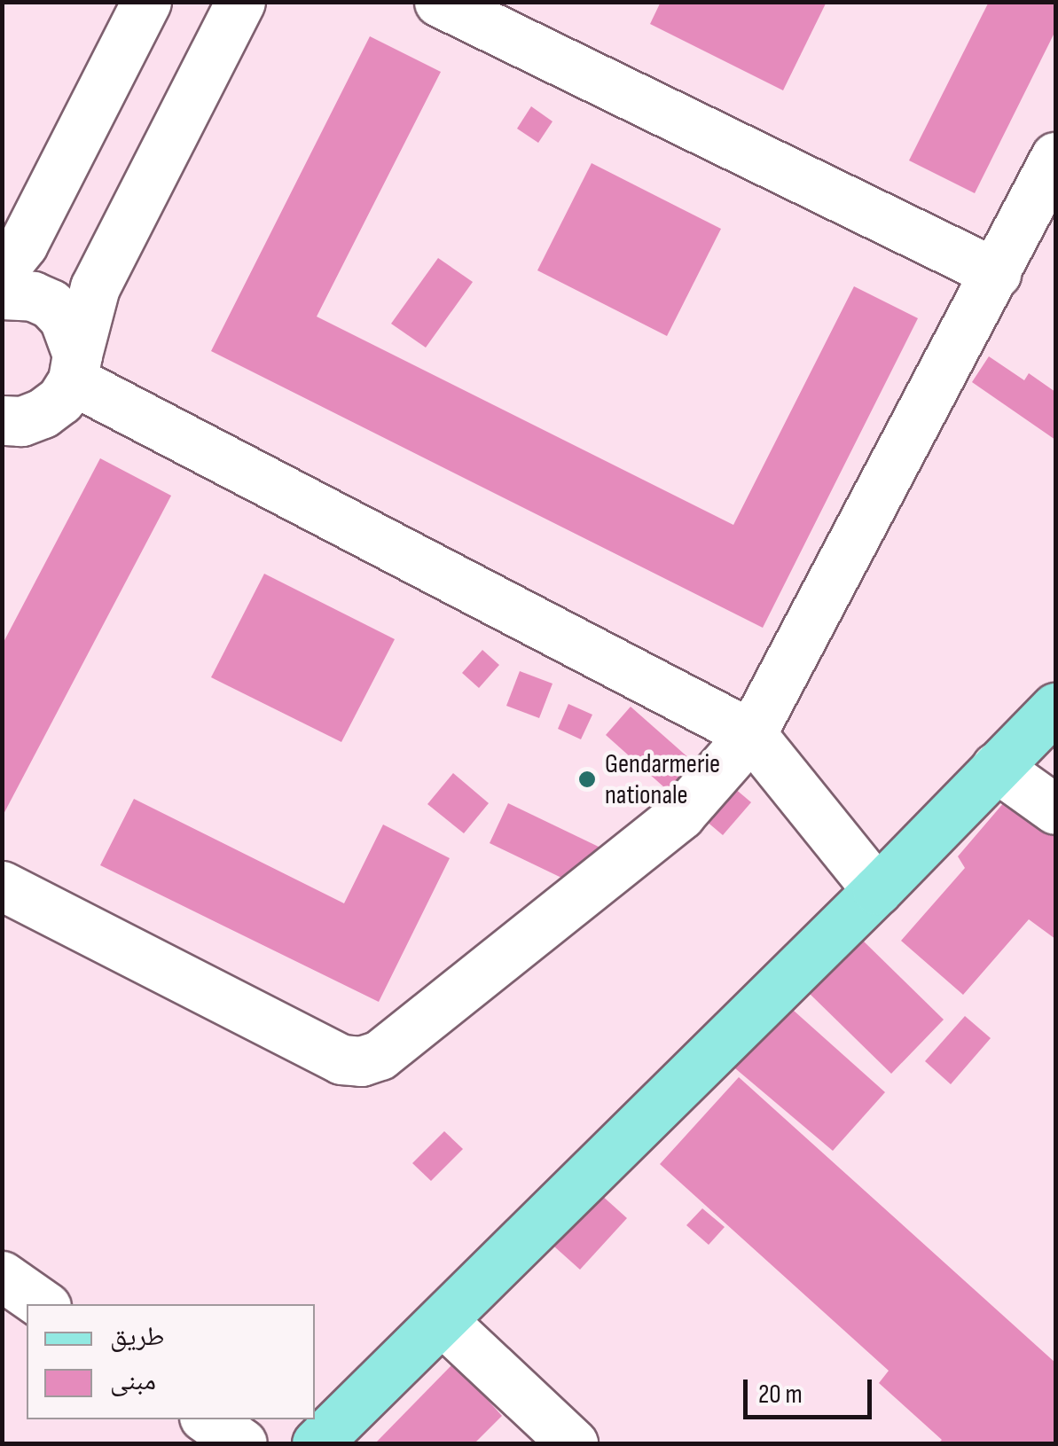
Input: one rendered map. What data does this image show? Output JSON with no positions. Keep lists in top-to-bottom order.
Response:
{
  "places": ["Gendarmerie nationale"],
  "legend": ["طريق", "مبنى"],
  "scale_bar": "20 m"
}
